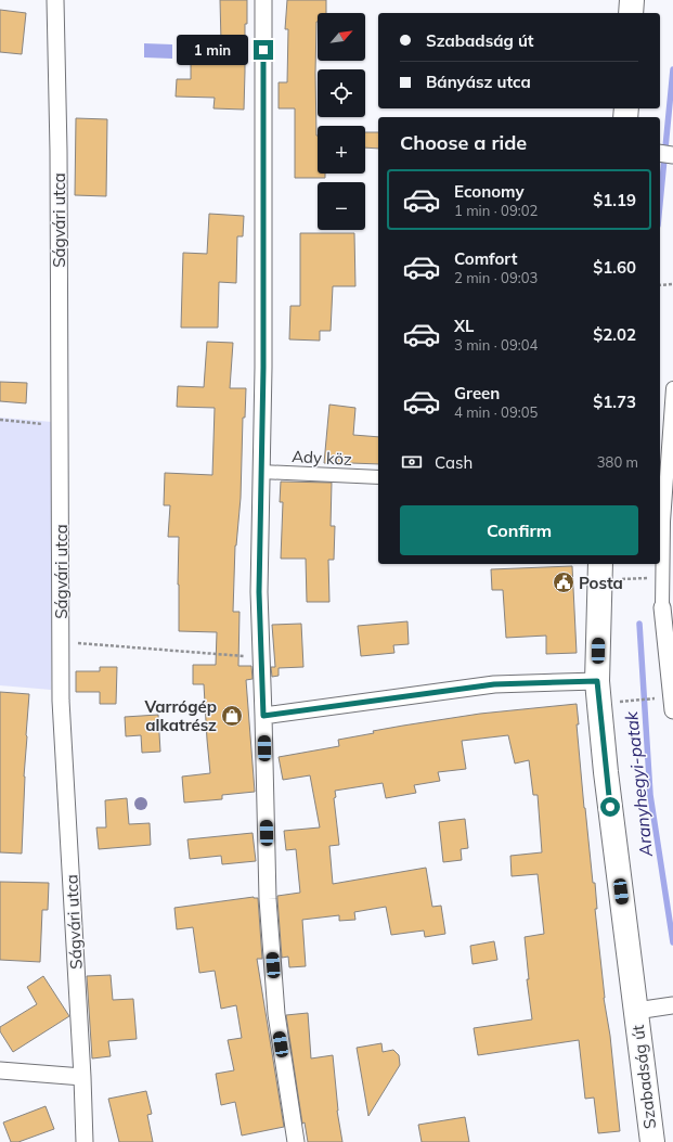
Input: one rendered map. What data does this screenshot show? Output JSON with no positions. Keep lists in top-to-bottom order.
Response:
{
  "streets": {
    "main road": ["Szabadság út"],
    "street": ["Ságvári utca", "Ady köz"]
  },
  "water": ["Aranyhegyi-patak"],
  "places": {
    "public building": ["Posta"],
    "shop": ["Varrógép alkatrész"]
  },
  "north": "top right",
  "page": {
    "map_buttons": ["+", "−"],
    "banner": ["Szabadság út", "Bányász utca"],
    "bubble": "1 min",
    "heading": "Choose a ride",
    "list": [
      {
        "name": "Economy",
        "note": "1 min · 09:02",
        "value": "$1.19"
      },
      {
        "name": "Comfort",
        "note": "2 min · 09:03",
        "value": "$1.60"
      },
      {
        "name": "XL",
        "note": "3 min · 09:04",
        "value": "$2.02"
      },
      {
        "name": "Green",
        "note": "4 min · 09:05",
        "value": "$1.73"
      }
    ],
    "pay": ["Cash", "380 m"],
    "buttons": "Confirm"
  }
}
